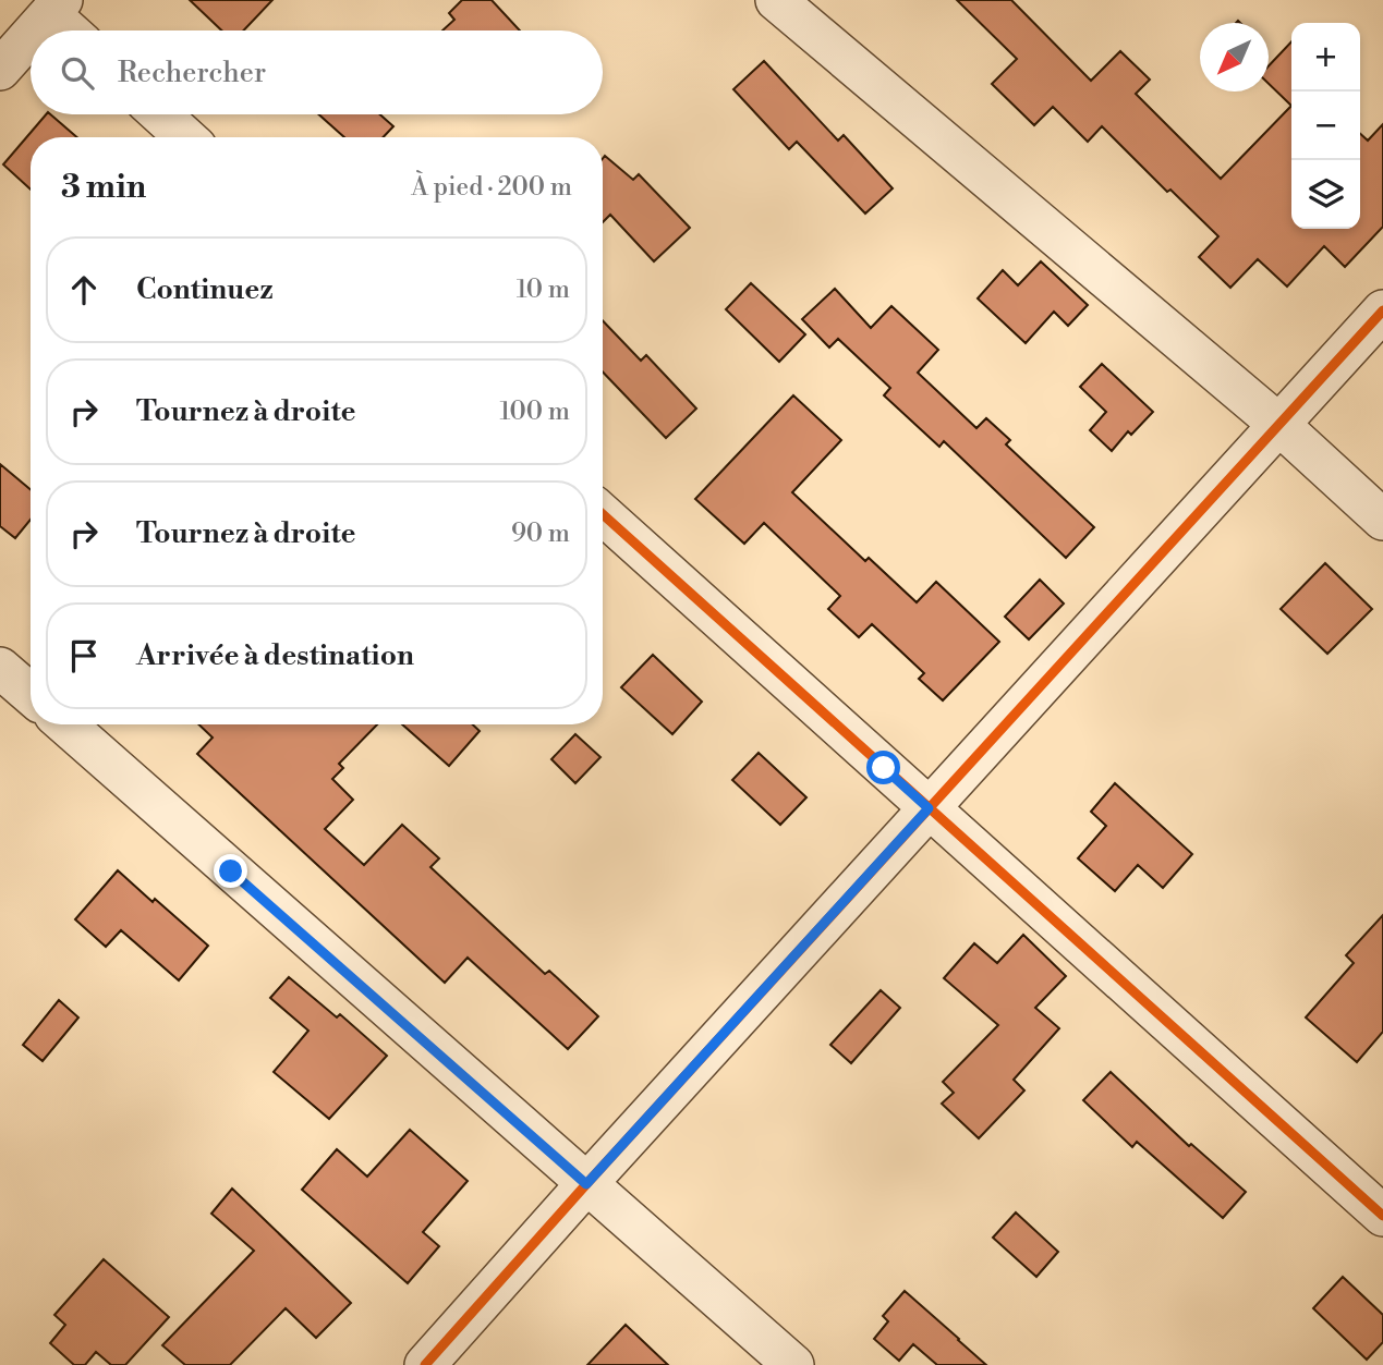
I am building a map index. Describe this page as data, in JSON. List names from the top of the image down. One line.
{"north":"bottom left","page":{"map_buttons":["+","−"],"search":"Rechercher","heading":["3 min","À pied · 200 m"],"list":[["Continuez","10 m"],["Tournez à droite","100 m"],["Tournez à droite","90 m"],"Arrivée à destination"]}}
